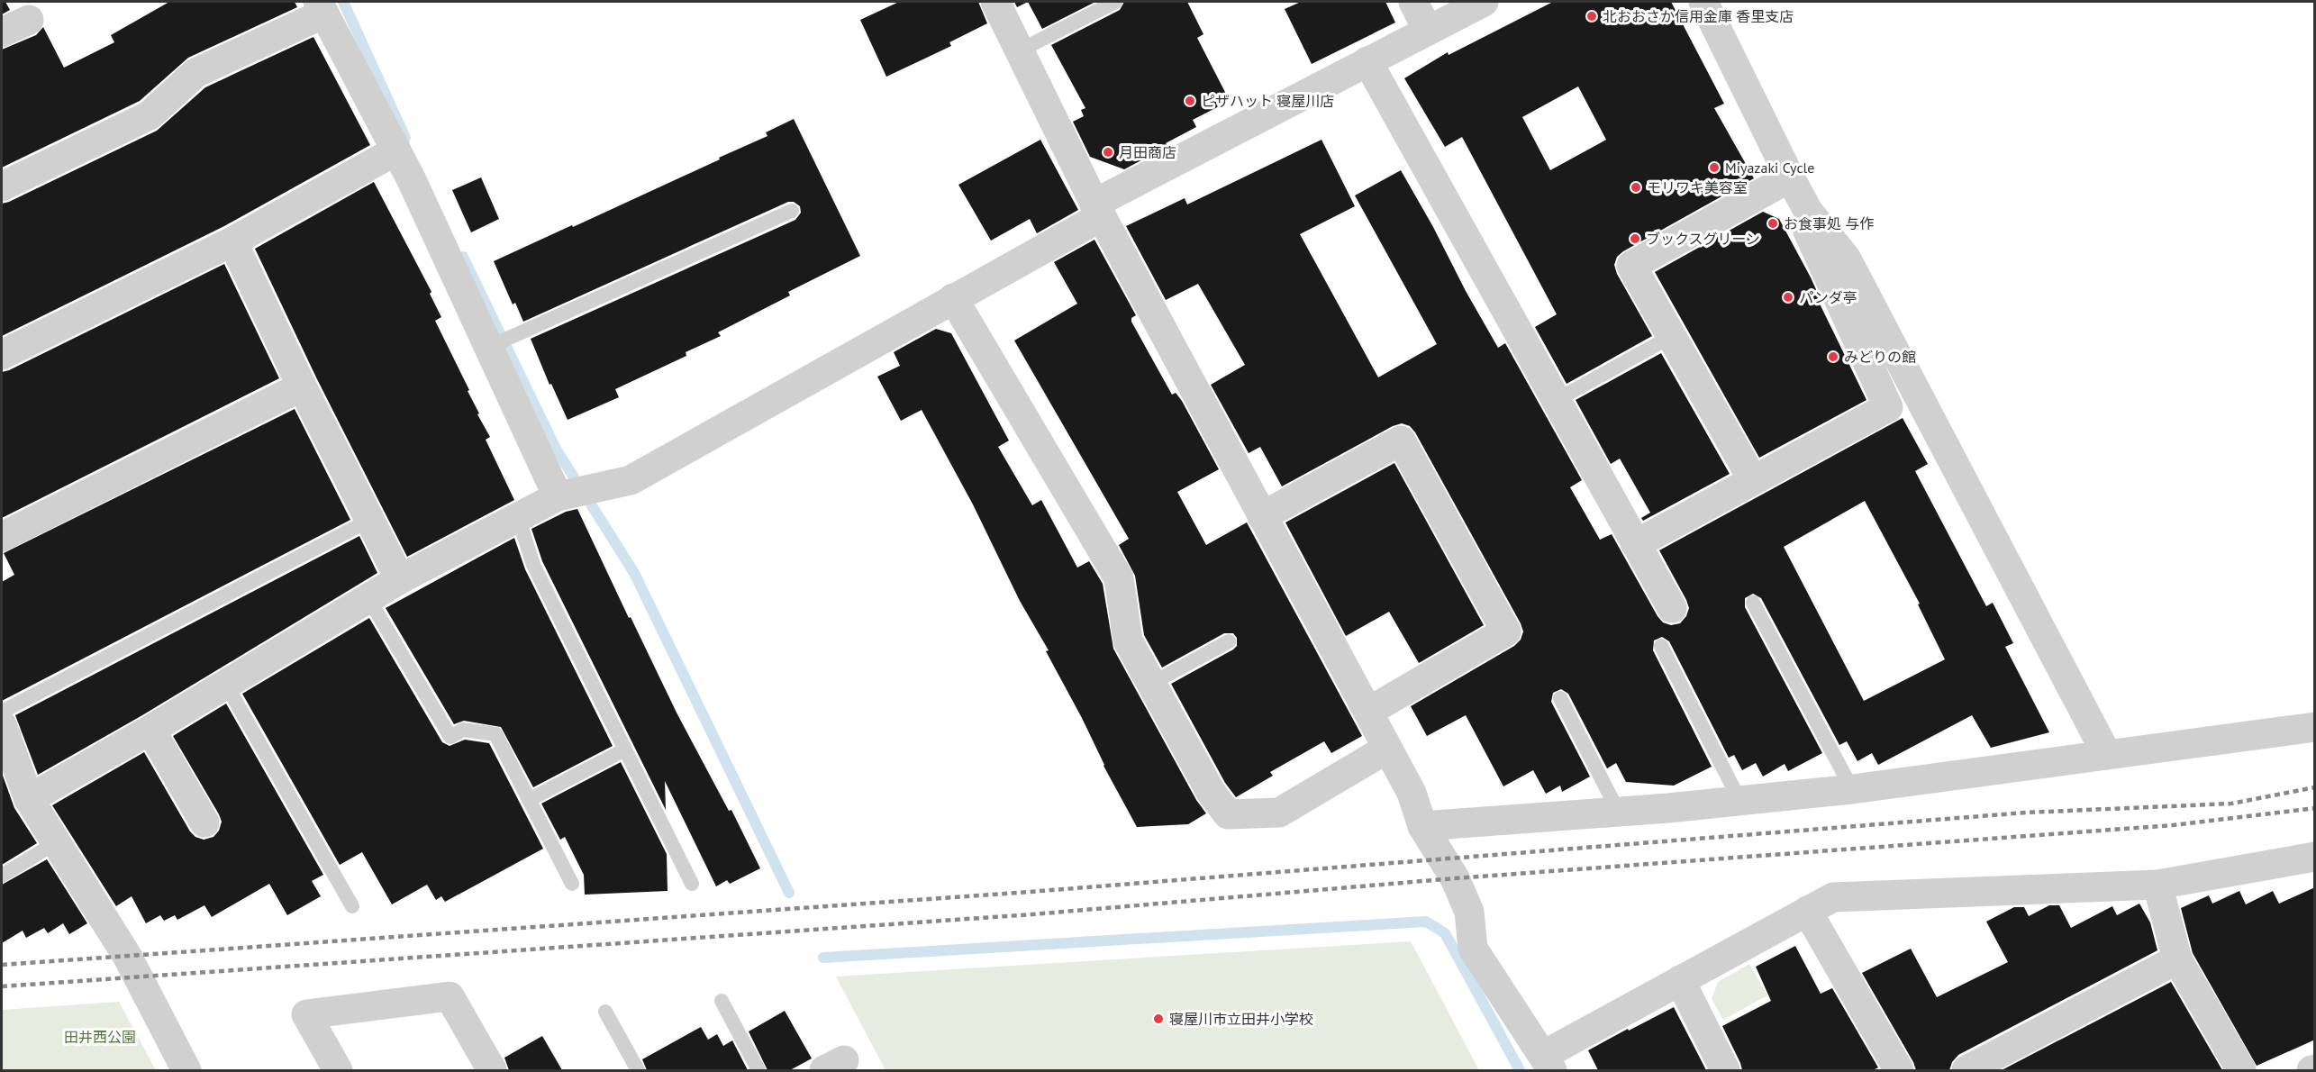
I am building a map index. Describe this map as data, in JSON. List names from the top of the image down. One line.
{"parks":["田井西公園"],"places":["北おおさか信用金庫 香里支店","ピザハット 寝屋川店","月田商店","Miyazaki Cycle","モリワキ美容室","お食事処 与作","ブックスグリーン","パンダ亭","みどりの館","寝屋川市立田井小学校"]}
